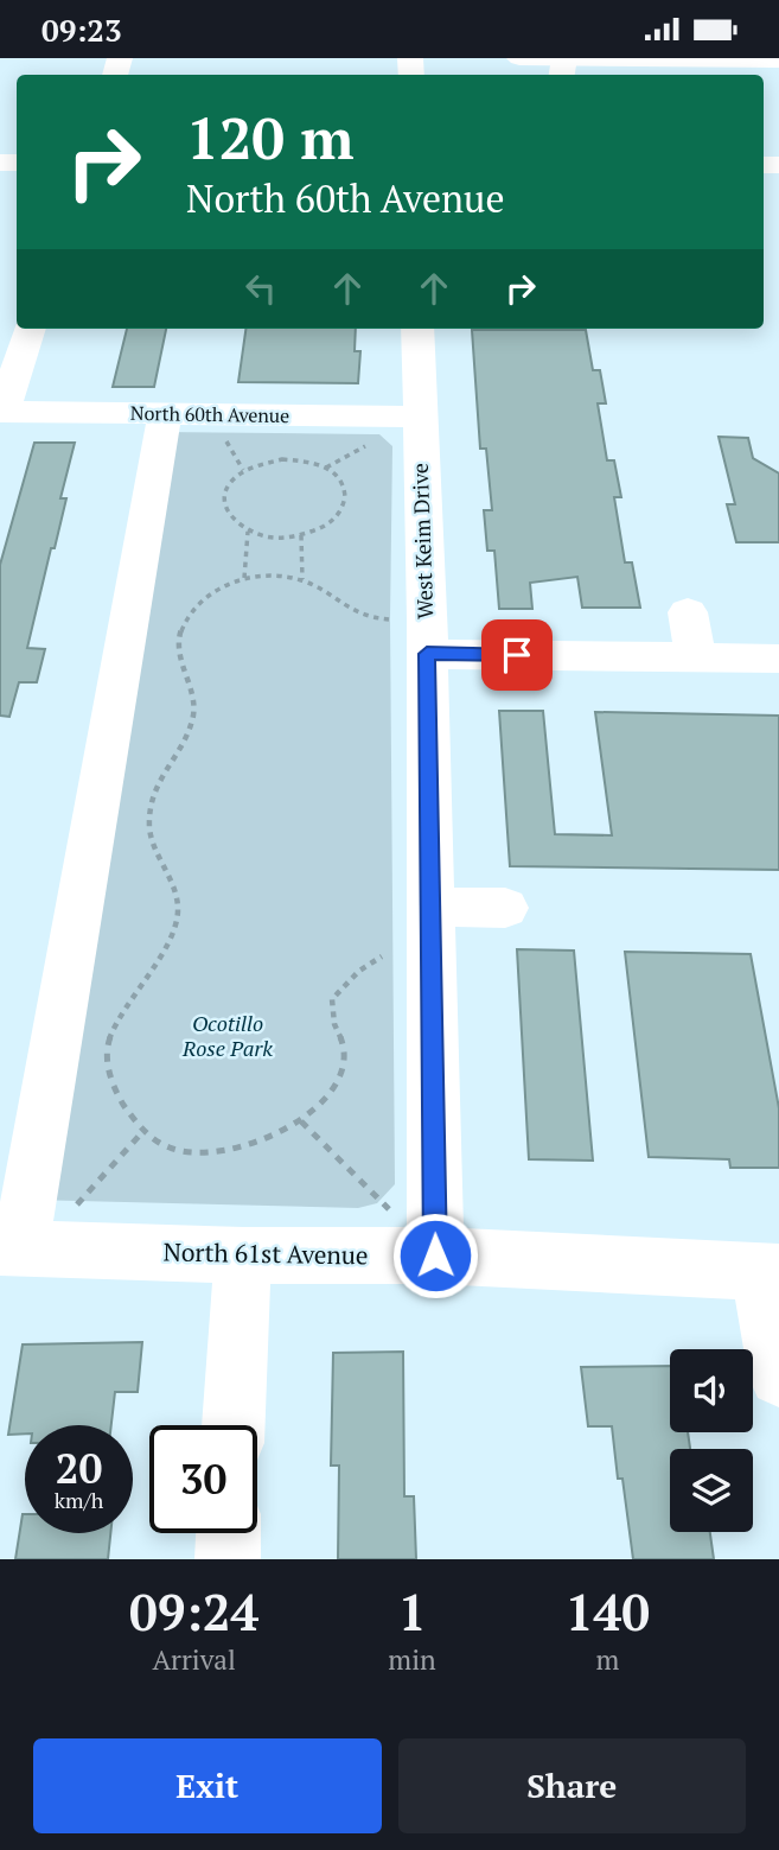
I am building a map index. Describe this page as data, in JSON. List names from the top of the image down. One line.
{"streets":{"street":["North 60th Avenue","West Keim Drive","North 61st Avenue"]},"crossings":[["North 60th Avenue","West Keim Drive"],["West Keim Drive","North 61st Avenue"]],"parks":["Ocotillo Rose Park"],"page":{"status":"09:23","turn":["120 m","North 60th Avenue"],"speed":"20 km/h","limit":"30","eta":["09:24","Arrival","1","min","140","m"],"buttons":["Exit","Share"]}}
